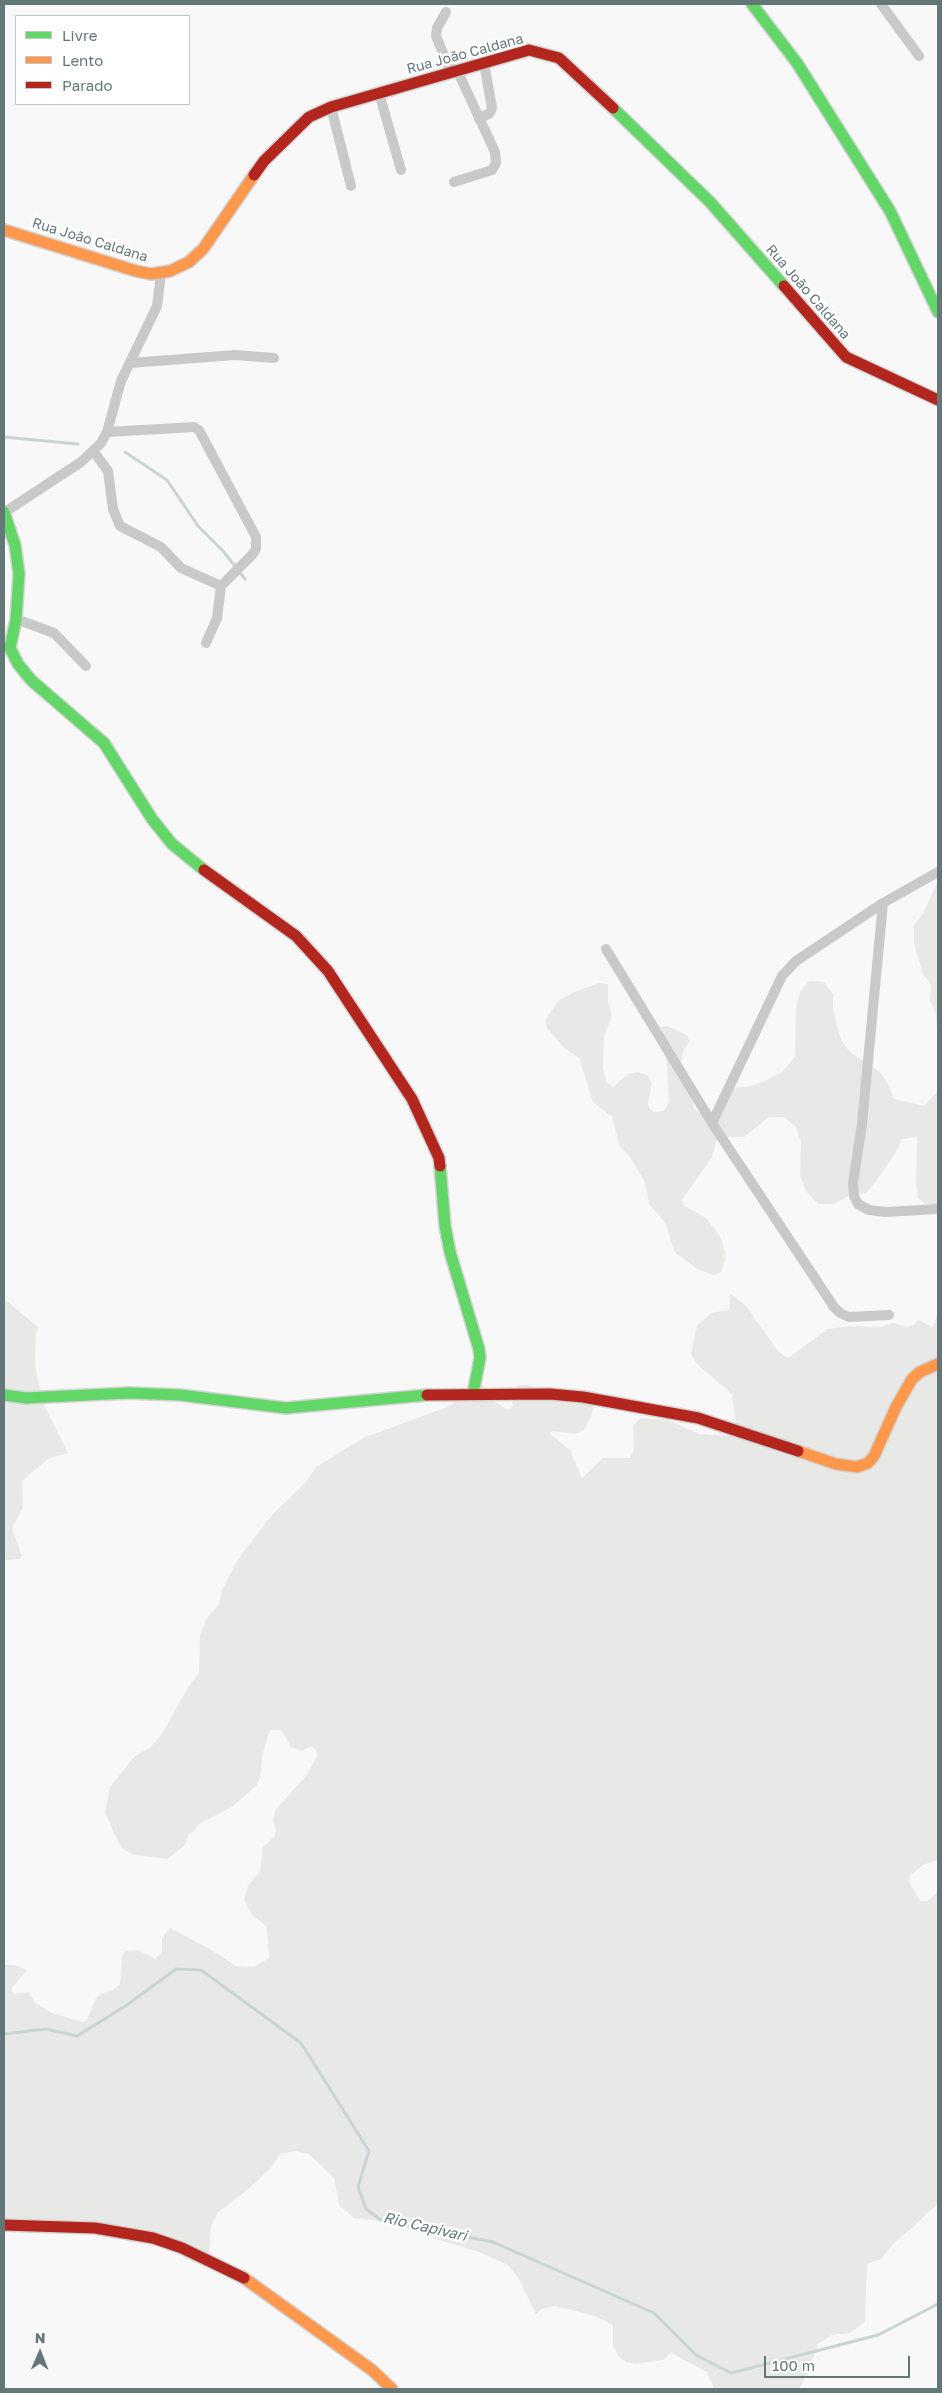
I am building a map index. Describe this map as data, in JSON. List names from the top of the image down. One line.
{"streets":{"street":["Rua João Caldana"]},"water":["Rio Capivari"],"legend":["Livre","Lento","Parado"],"scale_bar":"100 m","north":"top"}
